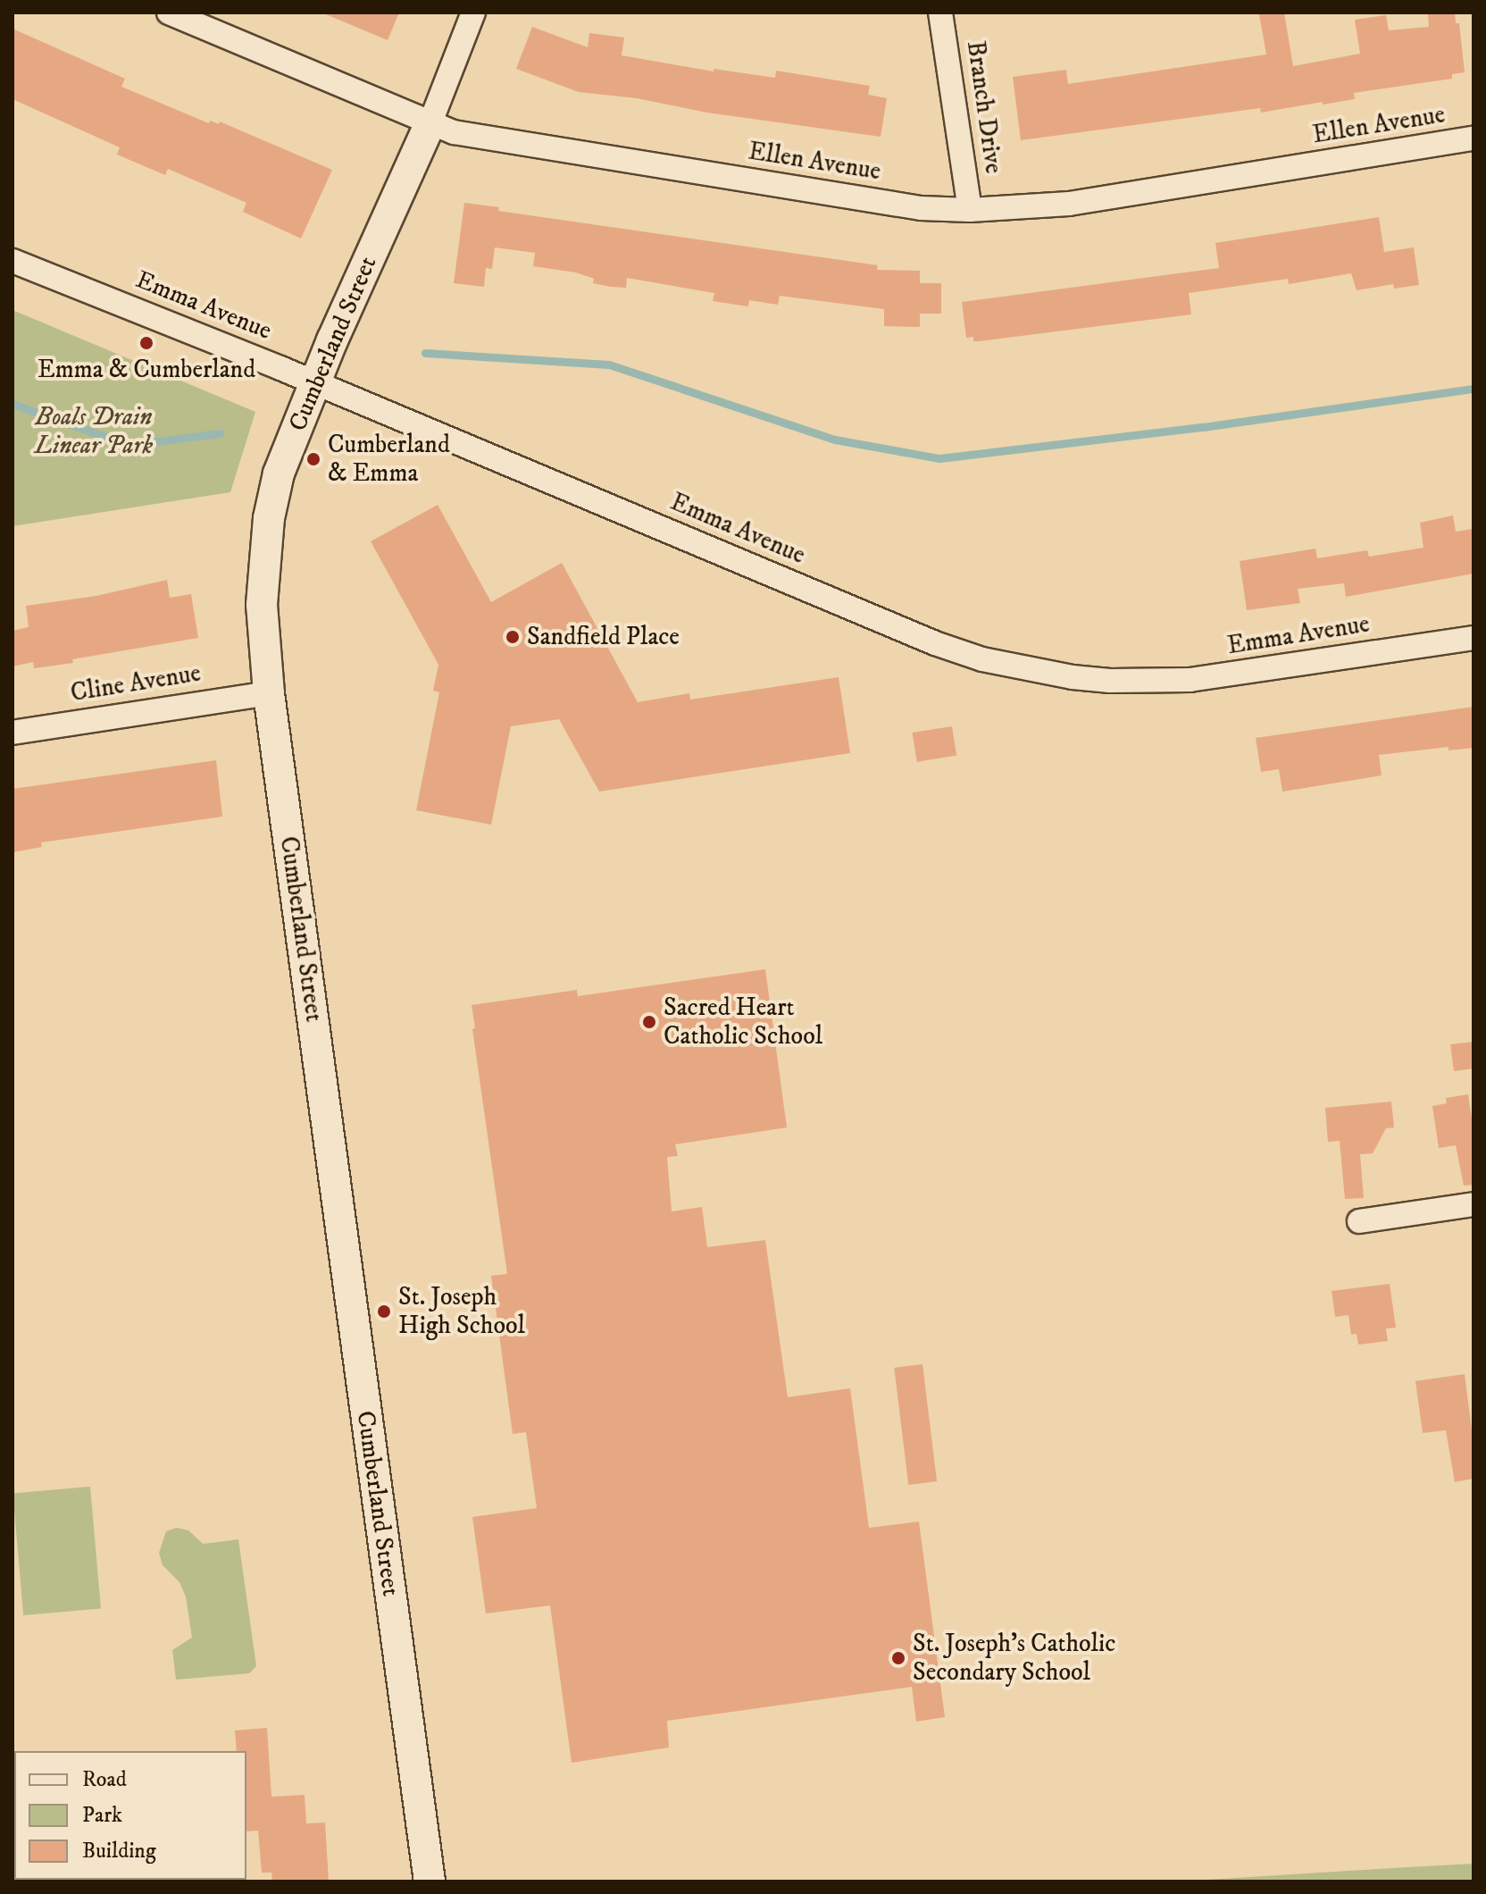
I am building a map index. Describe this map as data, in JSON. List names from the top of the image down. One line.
{"streets":{"street":["Branch Drive","Ellen Avenue","Emma Avenue","Cumberland Street","Cline Avenue"]},"crossings":[["Branch Drive","Ellen Avenue"],["Ellen Avenue","Cumberland Street"],["Emma Avenue","Cumberland Street"],["Cumberland Street","Cline Avenue"]],"parks":["Boals Drain Linear Park"],"places":["Emma & Cumberland","Cumberland & Emma","Sandfield Place","Sacred Heart Catholic School","St. Joseph High School","St. Joseph's Catholic Secondary School"],"legend":["Road","Park","Building"]}
